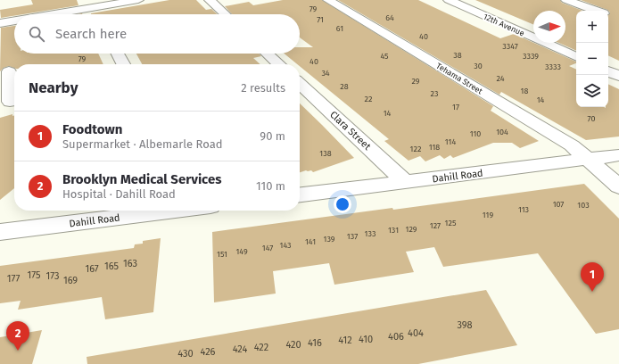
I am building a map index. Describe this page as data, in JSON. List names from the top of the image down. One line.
{"streets":{"street":["12th Avenue","Tehama Street","Clara Street","Dahill Road"]},"crossings":[["Tehama Street","Dahill Road"],["Clara Street","Dahill Road"]],"house_numbers":["79","64","71","61","40","3347","38","45","3339","79","40","30","3333","34","24","29","28","18","23","22","14","17","14","70","104","110","114","118","122","138","107","103","113","119","125","127","129","131","133","137","139","141","143","147","149","151","163","165","167","175","173","177","169","398","404","406","410","412","416","420","422","424","426","430"],"north":"right","page":{"map_buttons":["+","−"],"search":"Search here","heading":["Nearby","2 results"],"list":[{"mark":"1","name":"Foodtown","note":"Supermarket · Albemarle Road","value":"90 m"},{"mark":"2","name":"Brooklyn Medical Services","note":"Hospital · Dahill Road","value":"110 m"}],"pins":["1","2"]}}
